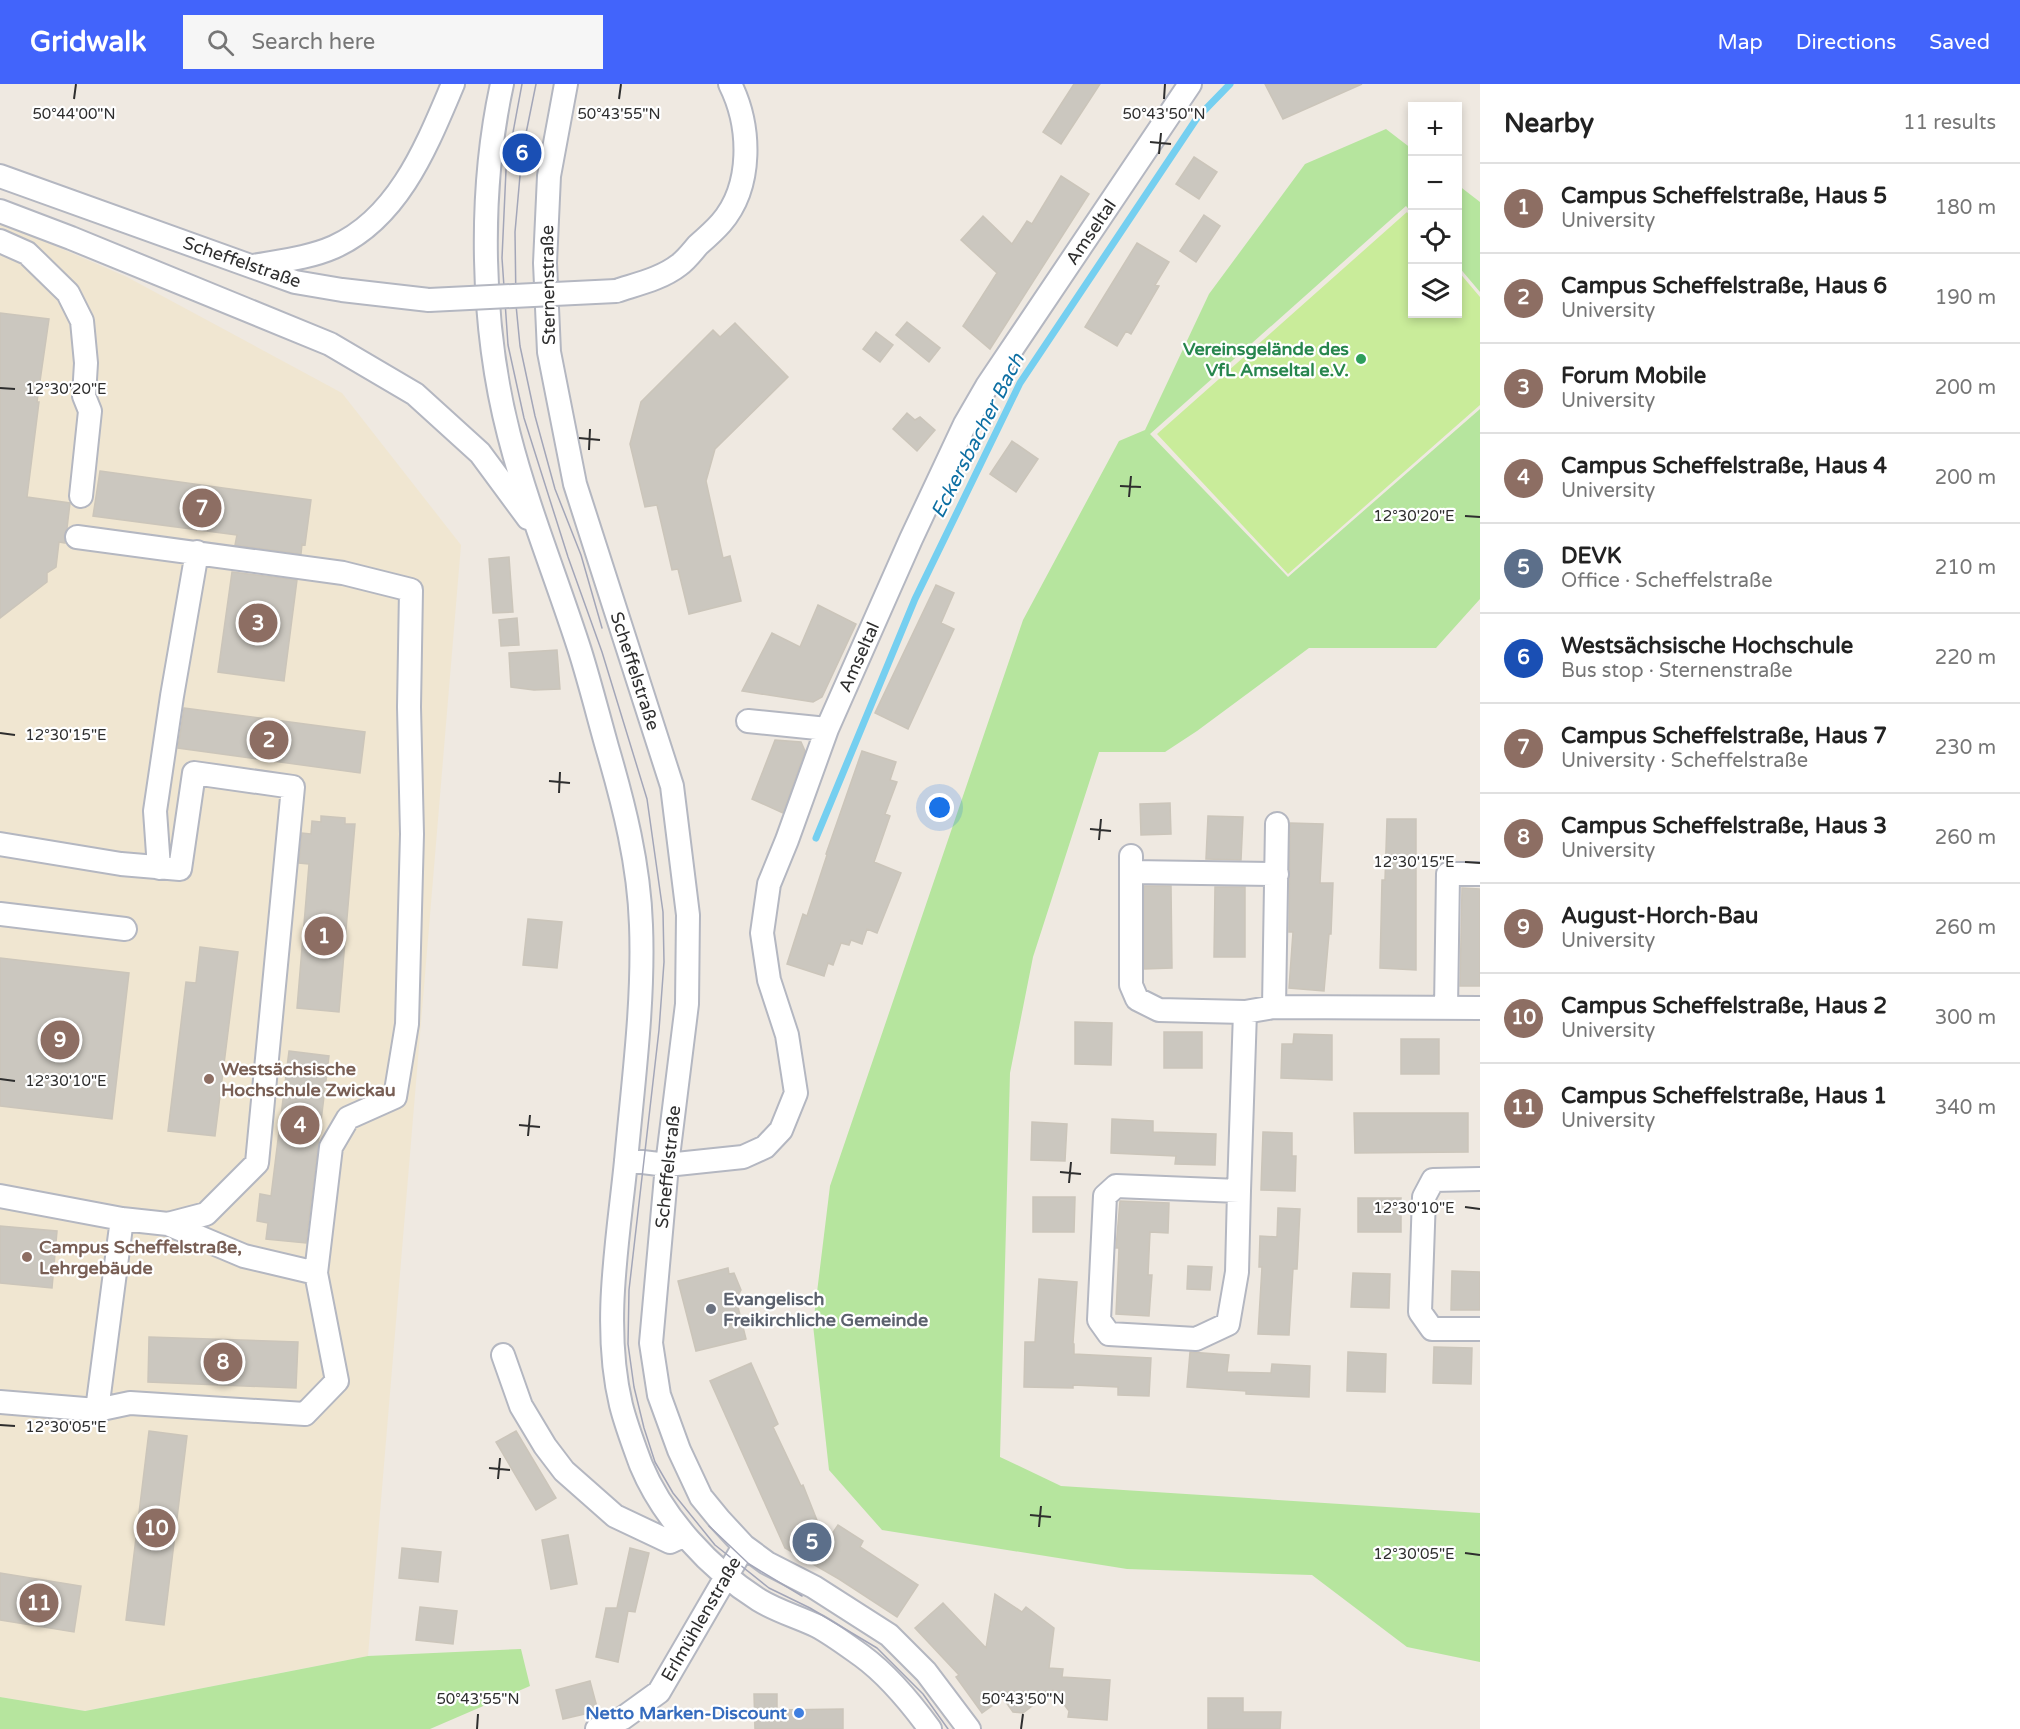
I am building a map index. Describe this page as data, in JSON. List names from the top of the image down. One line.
{"streets":{"street":["Amseltal","Scheffelstraße","Sternenstraße","Erlmühlenstraße"]},"crossings":[["Amseltal","Scheffelstraße"],["Scheffelstraße","Sternenstraße"],["Scheffelstraße","Erlmühlenstraße"]],"water":["Eckersbacher Bach"],"places":["Vereinsgelände des VfL Amseltal e.V.","Westsächsische Hochschule Zwickau","Campus Scheffelstraße, Lehrgebäude","Evangelisch Freikirchliche Gemeinde","Netto Marken-Discount"],"page":{"header":"Gridwalk","search":"Search here","nav":["Map","Directions","Saved"],"heading":["Nearby","11 results"],"map_buttons":["+","−"],"pins":["6","7","3","2","1","9","4","8","10","5","11"],"list":[{"mark":"1","name":"Campus Scheffelstraße, Haus 5","note":"University","value":"180 m"},{"mark":"2","name":"Campus Scheffelstraße, Haus 6","note":"University","value":"190 m"},{"mark":"3","name":"Forum Mobile","note":"University","value":"200 m"},{"mark":"4","name":"Campus Scheffelstraße, Haus 4","note":"University","value":"200 m"},{"mark":"5","name":"DEVK","note":"Office · Scheffelstraße","value":"210 m"},{"mark":"6","name":"Westsächsische Hochschule","note":"Bus stop · Sternenstraße","value":"220 m"},{"mark":"7","name":"Campus Scheffelstraße, Haus 7","note":"University · Scheffelstraße","value":"230 m"},{"mark":"8","name":"Campus Scheffelstraße, Haus 3","note":"University","value":"260 m"},{"mark":"9","name":"August-Horch-Bau","note":"University","value":"260 m"},{"mark":"10","name":"Campus Scheffelstraße, Haus 2","note":"University","value":"300 m"},{"mark":"11","name":"Campus Scheffelstraße, Haus 1","note":"University","value":"340 m"}]},"coordinates":["50°44'00\"N","50°43'55\"N","50°43'50\"N","12°30'20\"E","12°30'15\"E","12°30'10\"E","12°30'05\"E"]}
